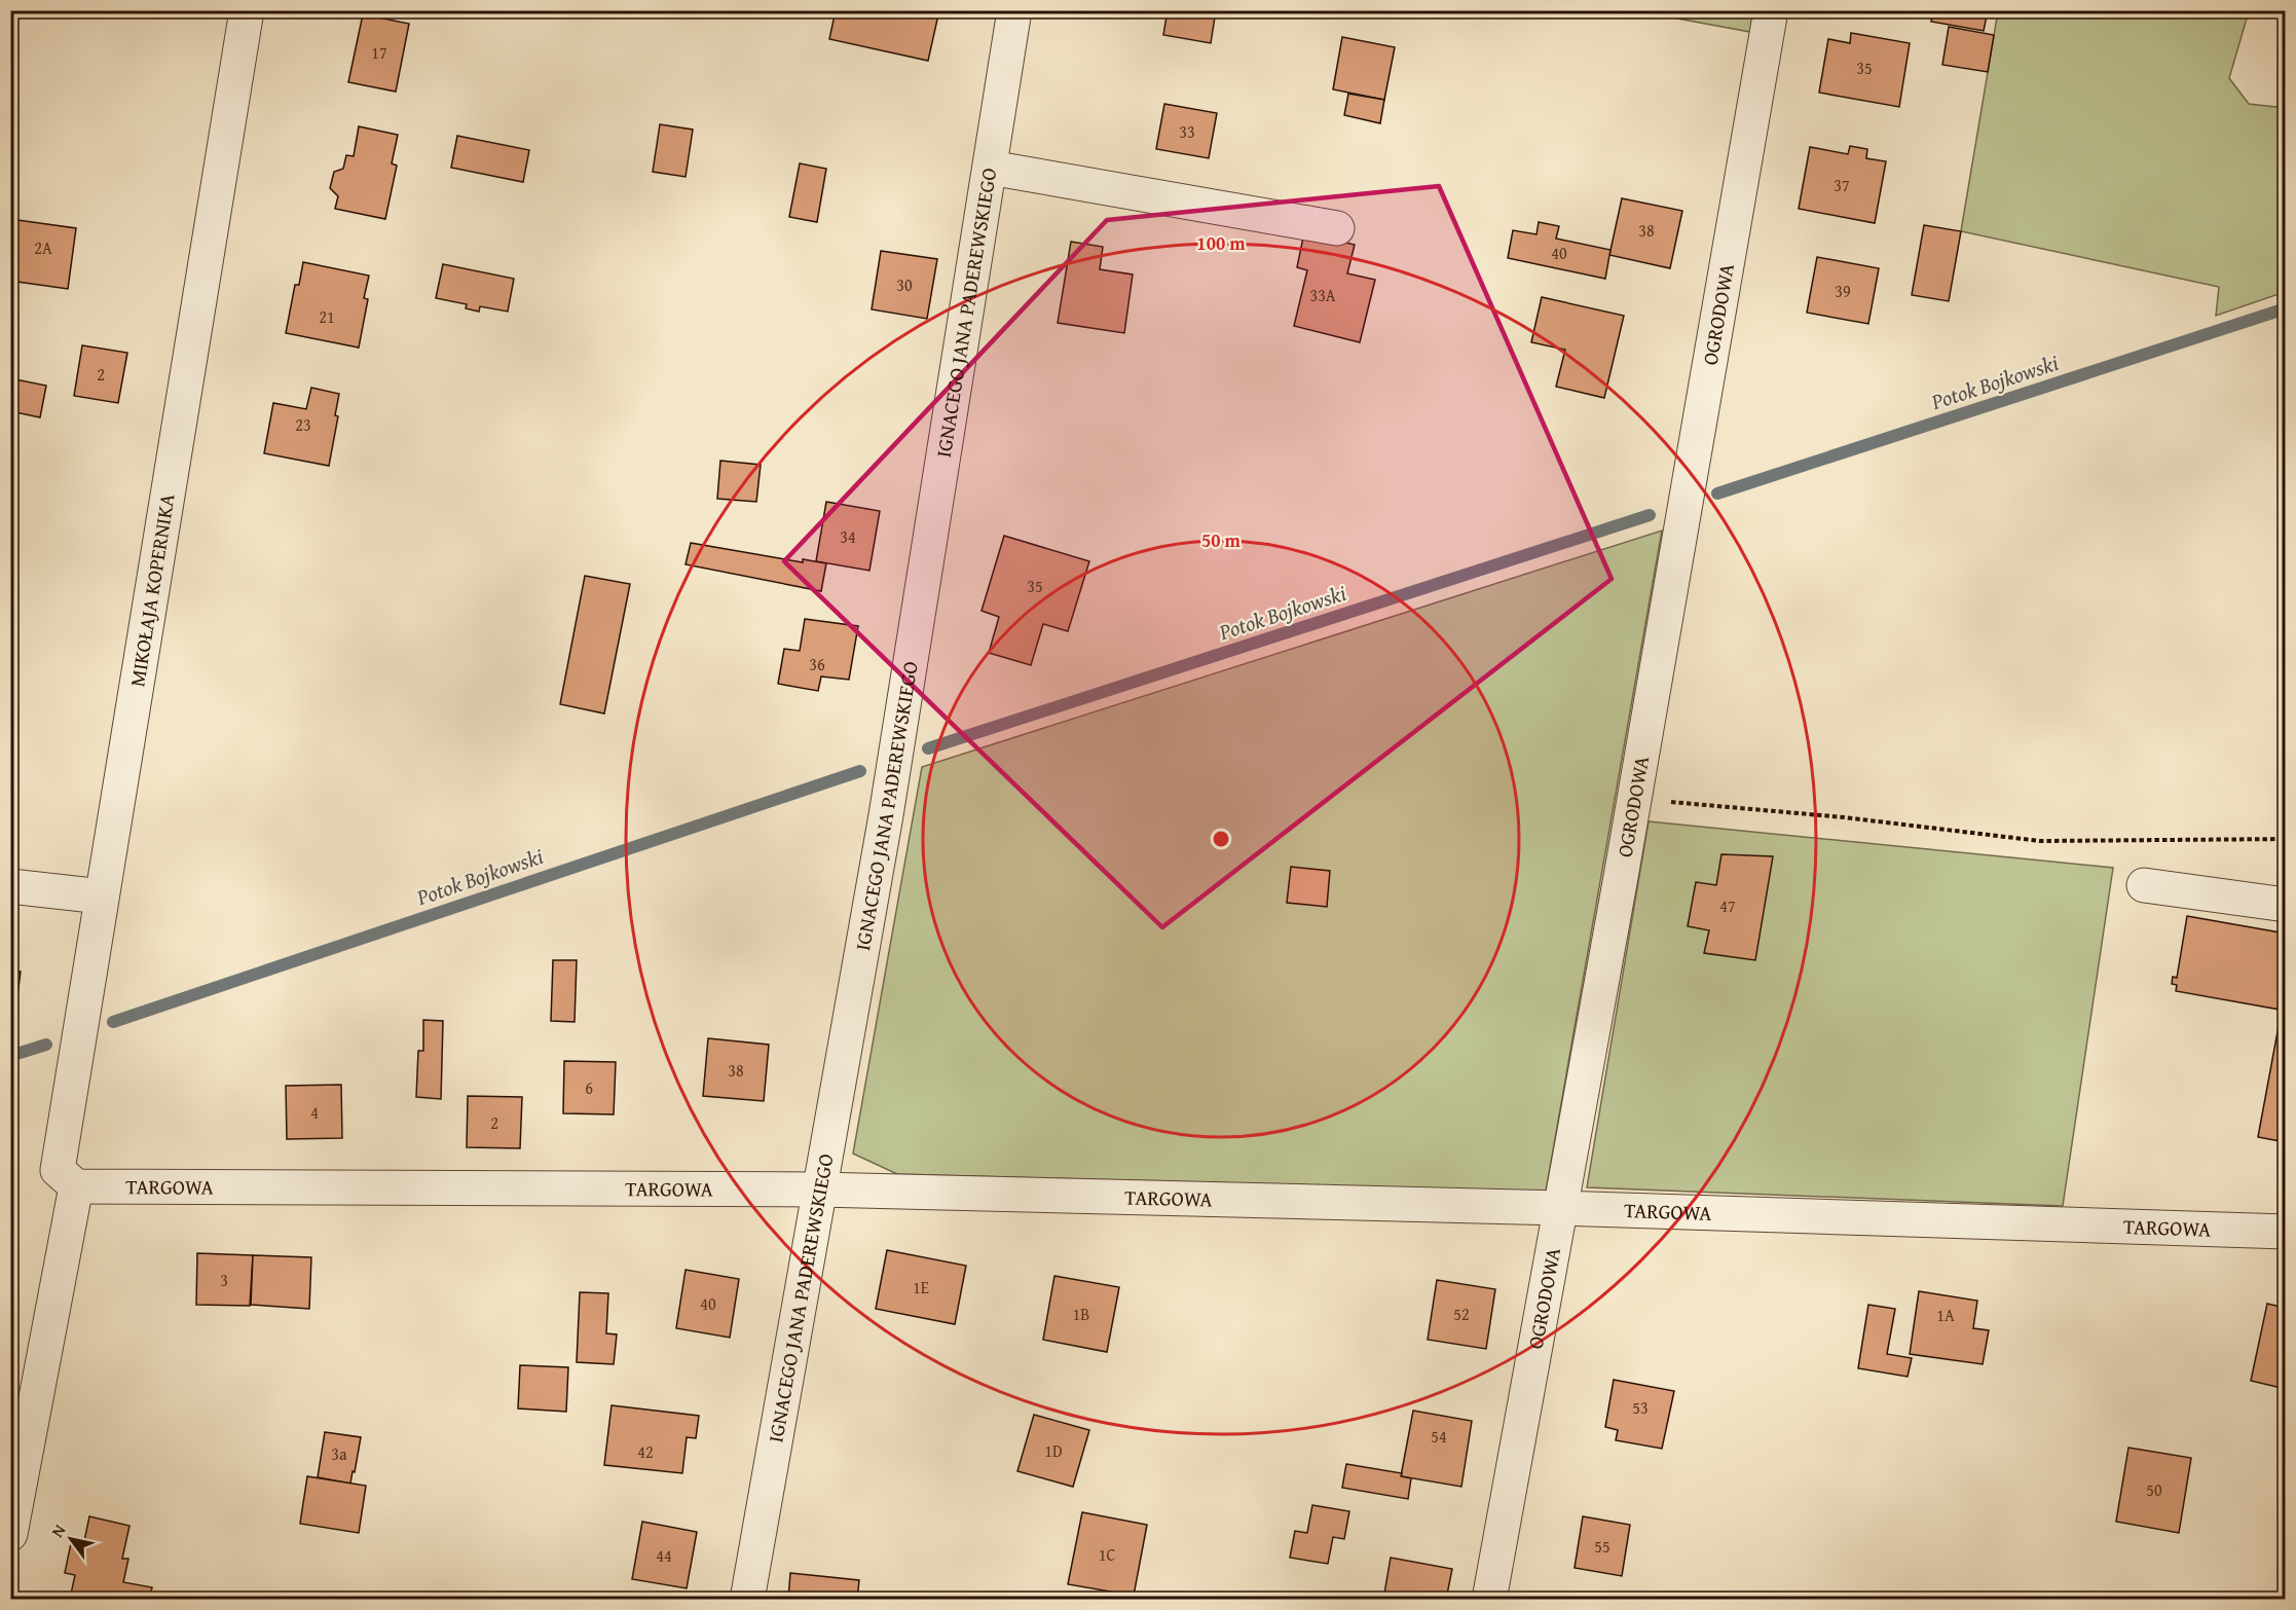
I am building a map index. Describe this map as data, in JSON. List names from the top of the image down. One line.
{"streets":{"street":["IGNACEGO JANA PADEREWSKIEGO","OGRODOWA","MIKOŁAJA KOPERNIKA","TARGOWA"]},"crossings":[["IGNACEGO JANA PADEREWSKIEGO","TARGOWA"],["OGRODOWA","TARGOWA"],["MIKOŁAJA KOPERNIKA","TARGOWA"]],"water":["Potok Bojkowski"],"house_numbers":["17","35","33","37","38","2A","40","30","39","33A","21","2","23","34","35","36","47","38","6","4","2","3","1E","40","1B","52","1A","53","54","1D","42","3a","50","55","1C","44"],"north":"top left","rings":["100 m","50 m"]}
